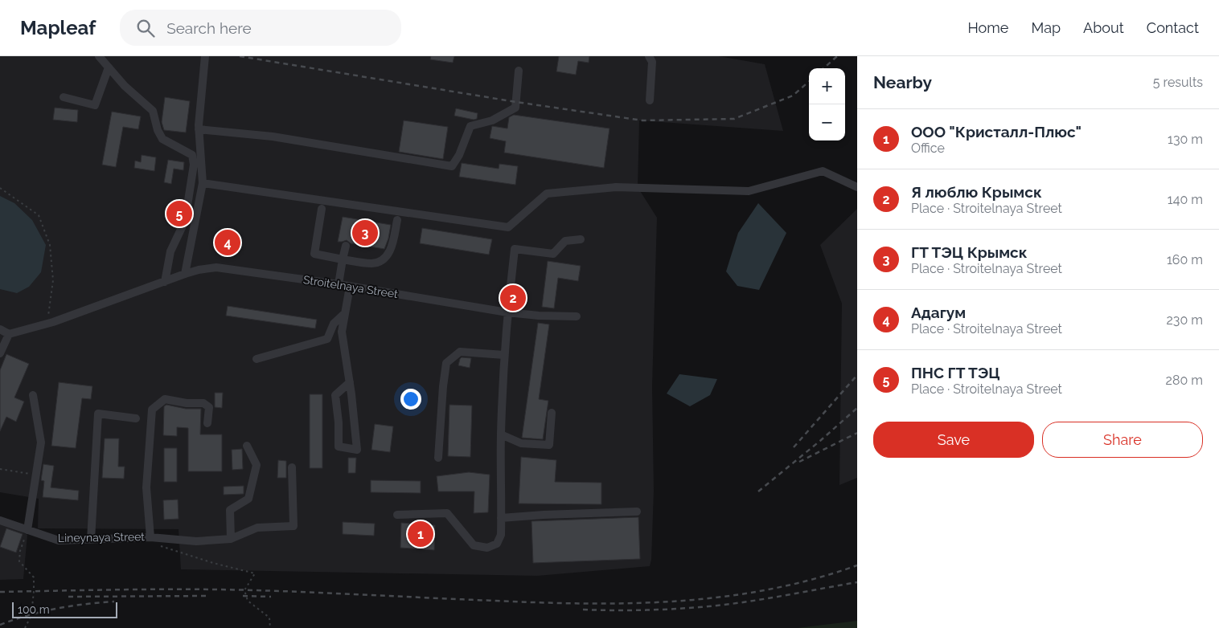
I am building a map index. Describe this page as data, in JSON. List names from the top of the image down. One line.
{"streets":{"street":["Stroitelnaya Street","Lineynaya Street"]},"scale_bar":"100 m","page":{"header":"Mapleaf","search":"Search here","nav":["Home","Map","About","Contact"],"heading":["Nearby","5 results"],"map_buttons":["+","−"],"list":[{"mark":"1","name":"ООО \"Кристалл-Плюс\"","note":"Office","value":"130 m"},{"mark":"2","name":"Я люблю Крымск","note":"Place · Stroitelnaya Street","value":"140 m"},{"mark":"3","name":"ГТ ТЭЦ Крымск","note":"Place · Stroitelnaya Street","value":"160 m"},{"mark":"4","name":"Адагум","note":"Place · Stroitelnaya Street","value":"230 m"},{"mark":"5","name":"ПНС ГТ ТЭЦ","note":"Place · Stroitelnaya Street","value":"280 m"}],"pins":["5","3","4","2","1"],"buttons":["Save","Share"],"scale":"100 m"}}
